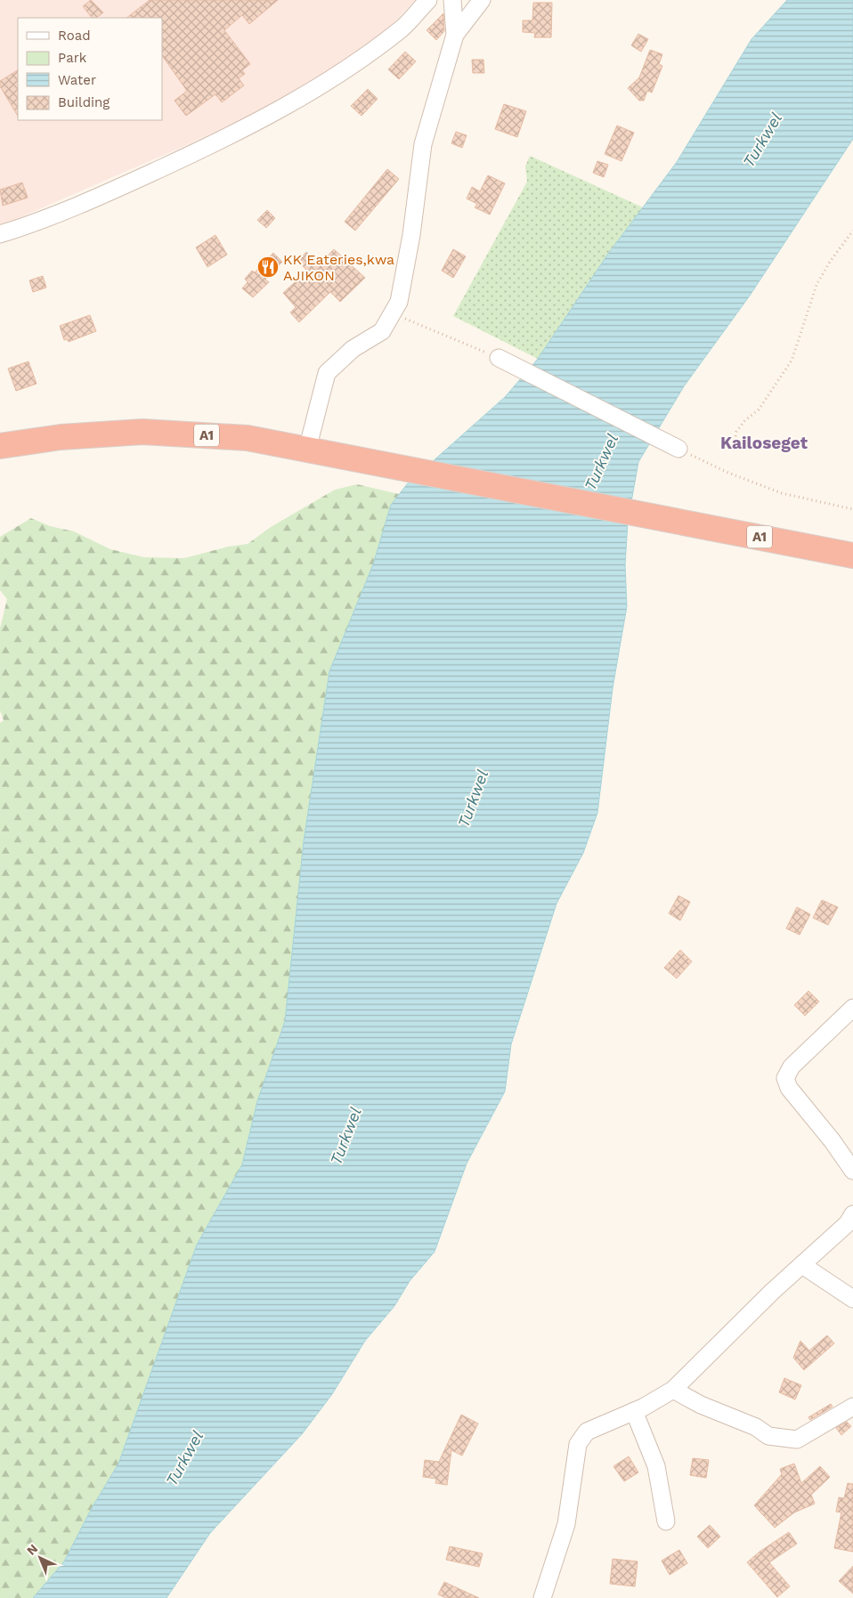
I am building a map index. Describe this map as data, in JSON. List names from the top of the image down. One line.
{"streets":{"highway":["A1"]},"districts":["Kailoseget"],"water":["Turkwel"],"places":{"restaurant":["KK Eateries,kwa AJIKON"]},"legend":["Road","Park","Water","Building"],"north":"top left"}
